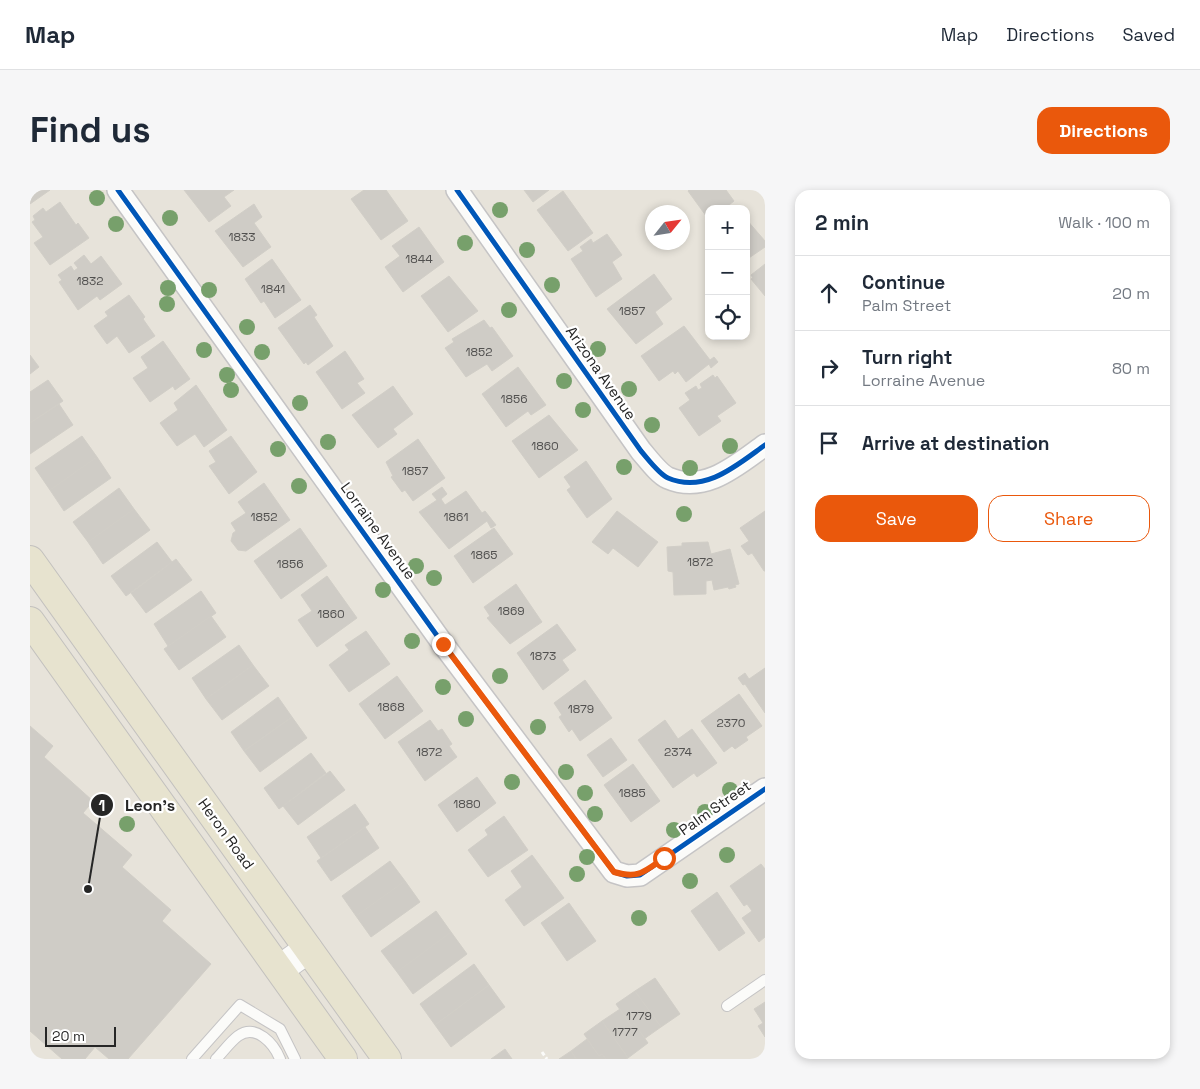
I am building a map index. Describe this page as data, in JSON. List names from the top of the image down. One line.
{"streets":{"main road":["Heron Road"],"street":["Arizona Avenue","Lorraine Avenue","Palm Street"]},"crossings":[["Lorraine Avenue","Palm Street"]],"places":["Leon's"],"house_numbers":["1833","1844","1832","1841","1857","1852","1856","1860","1857","1852","1861","1865","1872","1856","1869","1860","1873","1868","1879","2370","1872","2374","1885","1880","1779","1777"],"scale_bar":"20 m","north":"top right","page":{"header":"Map","nav":["Map","Directions","Saved"],"buttons":["Directions",["Save","Share"]],"title":"Find us","heading":["2 min","Walk · 100 m"],"map_buttons":["+","−"],"list":[["Continue","Palm Street","20 m"],["Turn right","Lorraine Avenue","80 m"],"Arrive at destination"],"scale":"20 m"}}
